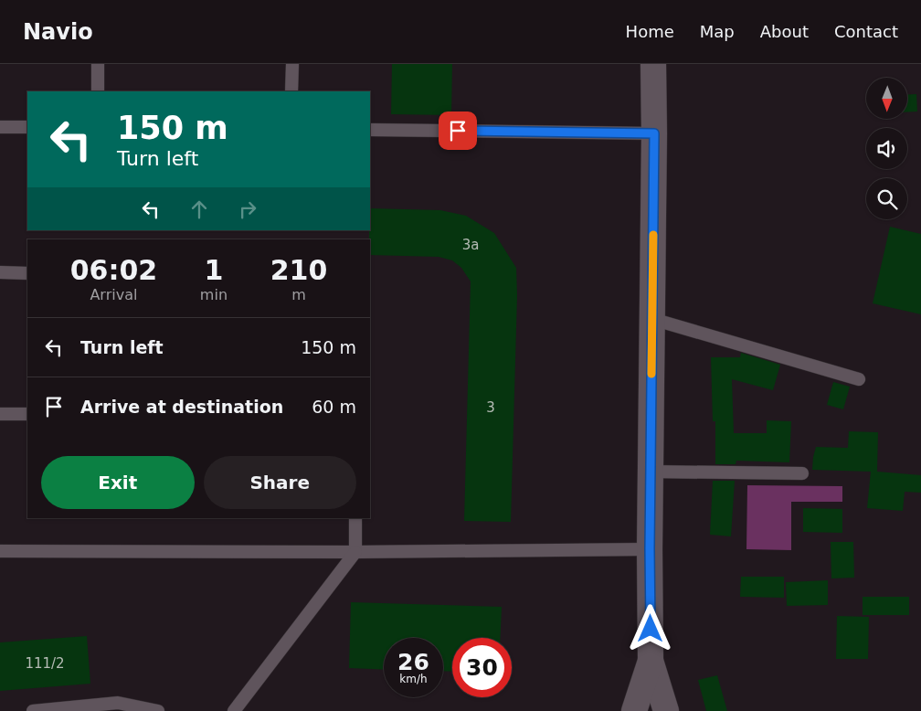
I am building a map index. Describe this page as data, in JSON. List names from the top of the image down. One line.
{"house_numbers":["3а","3","111/2"],"north":"bottom","page":{"header":"Navio","nav":["Home","Map","About","Contact"],"turn":["150 m","Turn left"],"eta":["06:02","Arrival","1","min","210","m"],"list":[{"name":"Turn left","value":"150 m"},{"name":"Arrive at destination","value":"60 m"}],"buttons":["Exit","Share"],"speed":"26 km/h","limit":"30"}}
